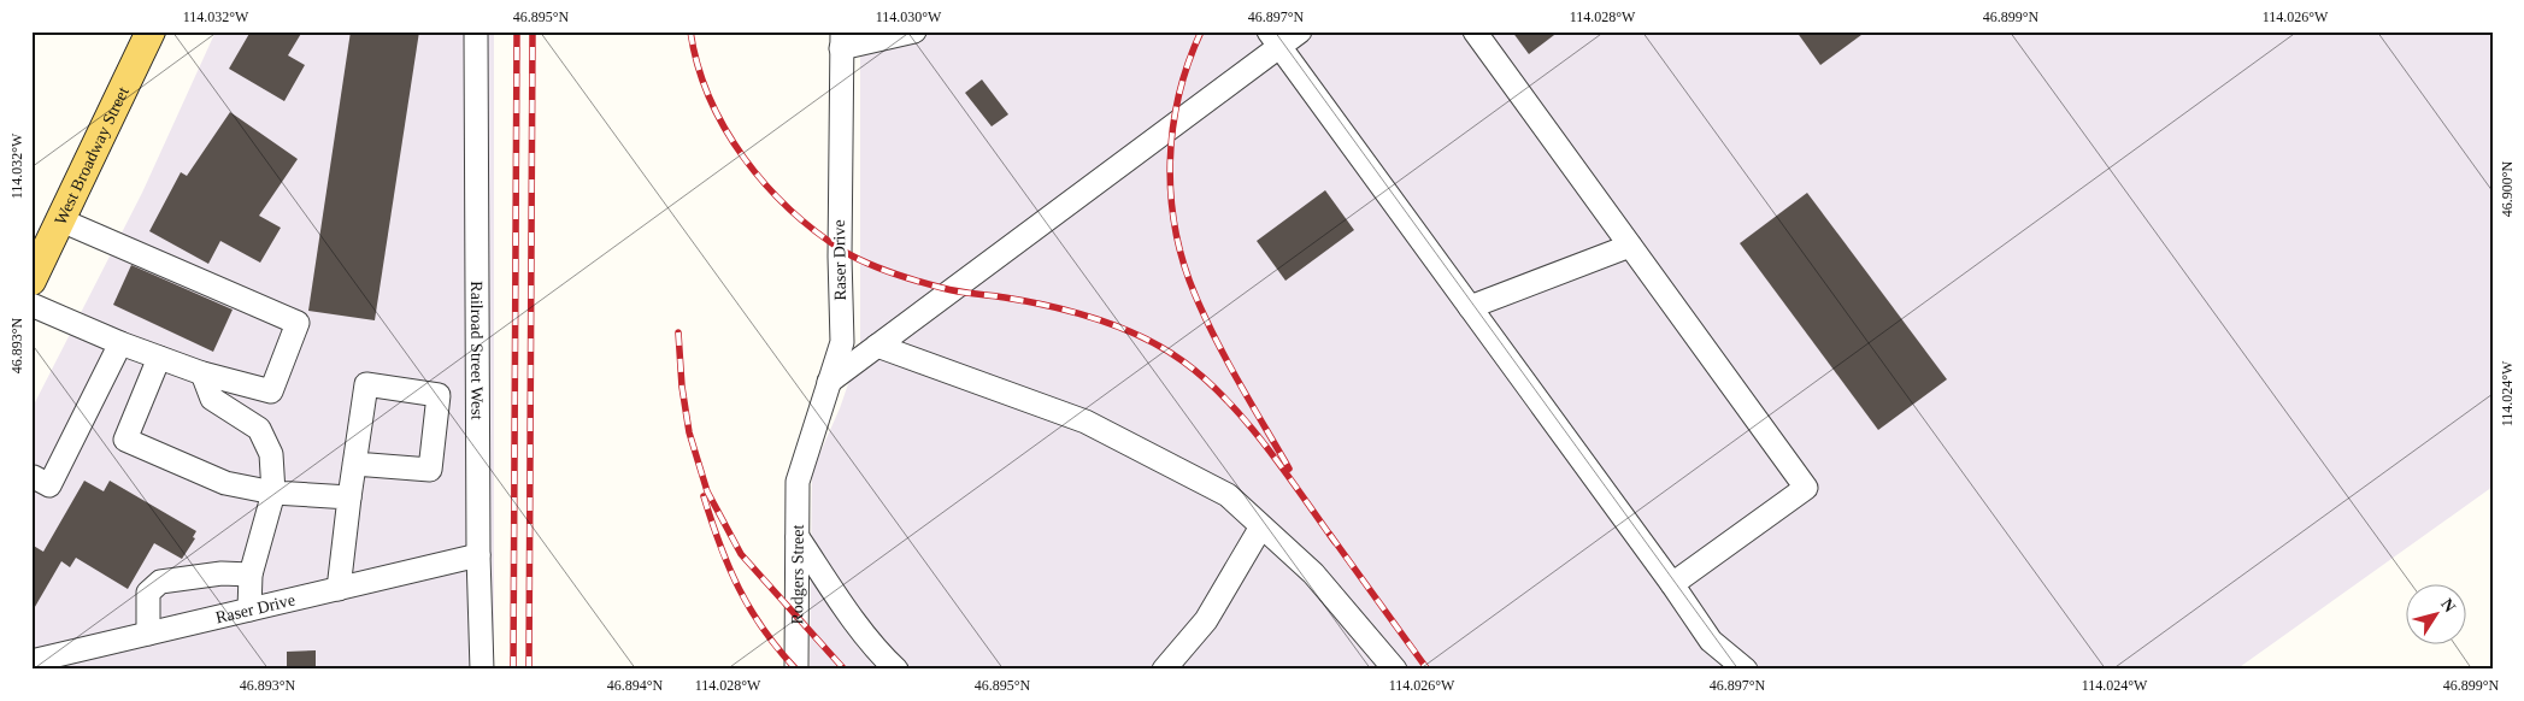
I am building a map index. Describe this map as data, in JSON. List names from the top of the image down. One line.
{"streets":{"main road":["West Broadway Street"],"street":["Raser Drive","Railroad Street West","Rodgers Street"]},"crossings":[["Raser Drive","Railroad Street West"],["Raser Drive","Rodgers Street"]],"north":"top right","coordinates":["114.032°W","46.895°N","114.030°W","46.897°N","114.028°W","46.899°N","114.026°W","46.900°N","46.893°N","114.024°W","46.894°N"]}
